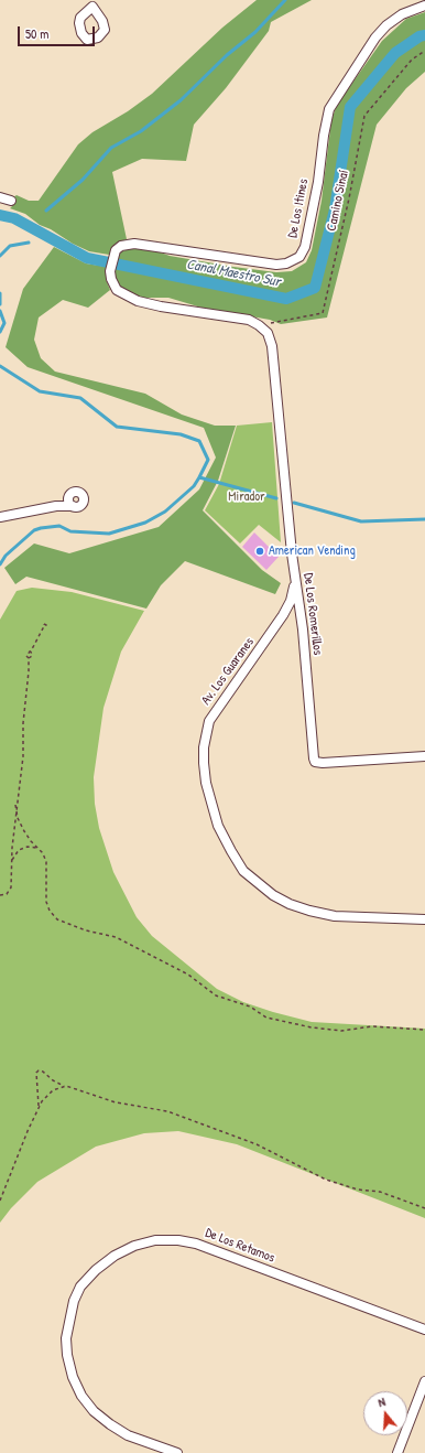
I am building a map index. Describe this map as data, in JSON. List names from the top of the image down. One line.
{"streets":{"street":["De Los Itines","De Los Romerillos","Av. Los Guaranes","De Los Retamos"],"path":["Camino Sinaí"]},"crossings":[["Camino Sinaí","De Los Itines"],["De Los Itines","De Los Romerillos"],["De Los Romerillos","Av. Los Guaranes"]],"water":["Canal Maestro Sur"],"parks":["Mirador"],"places":["American Vending"],"scale_bar":"50 m","north":"top"}
